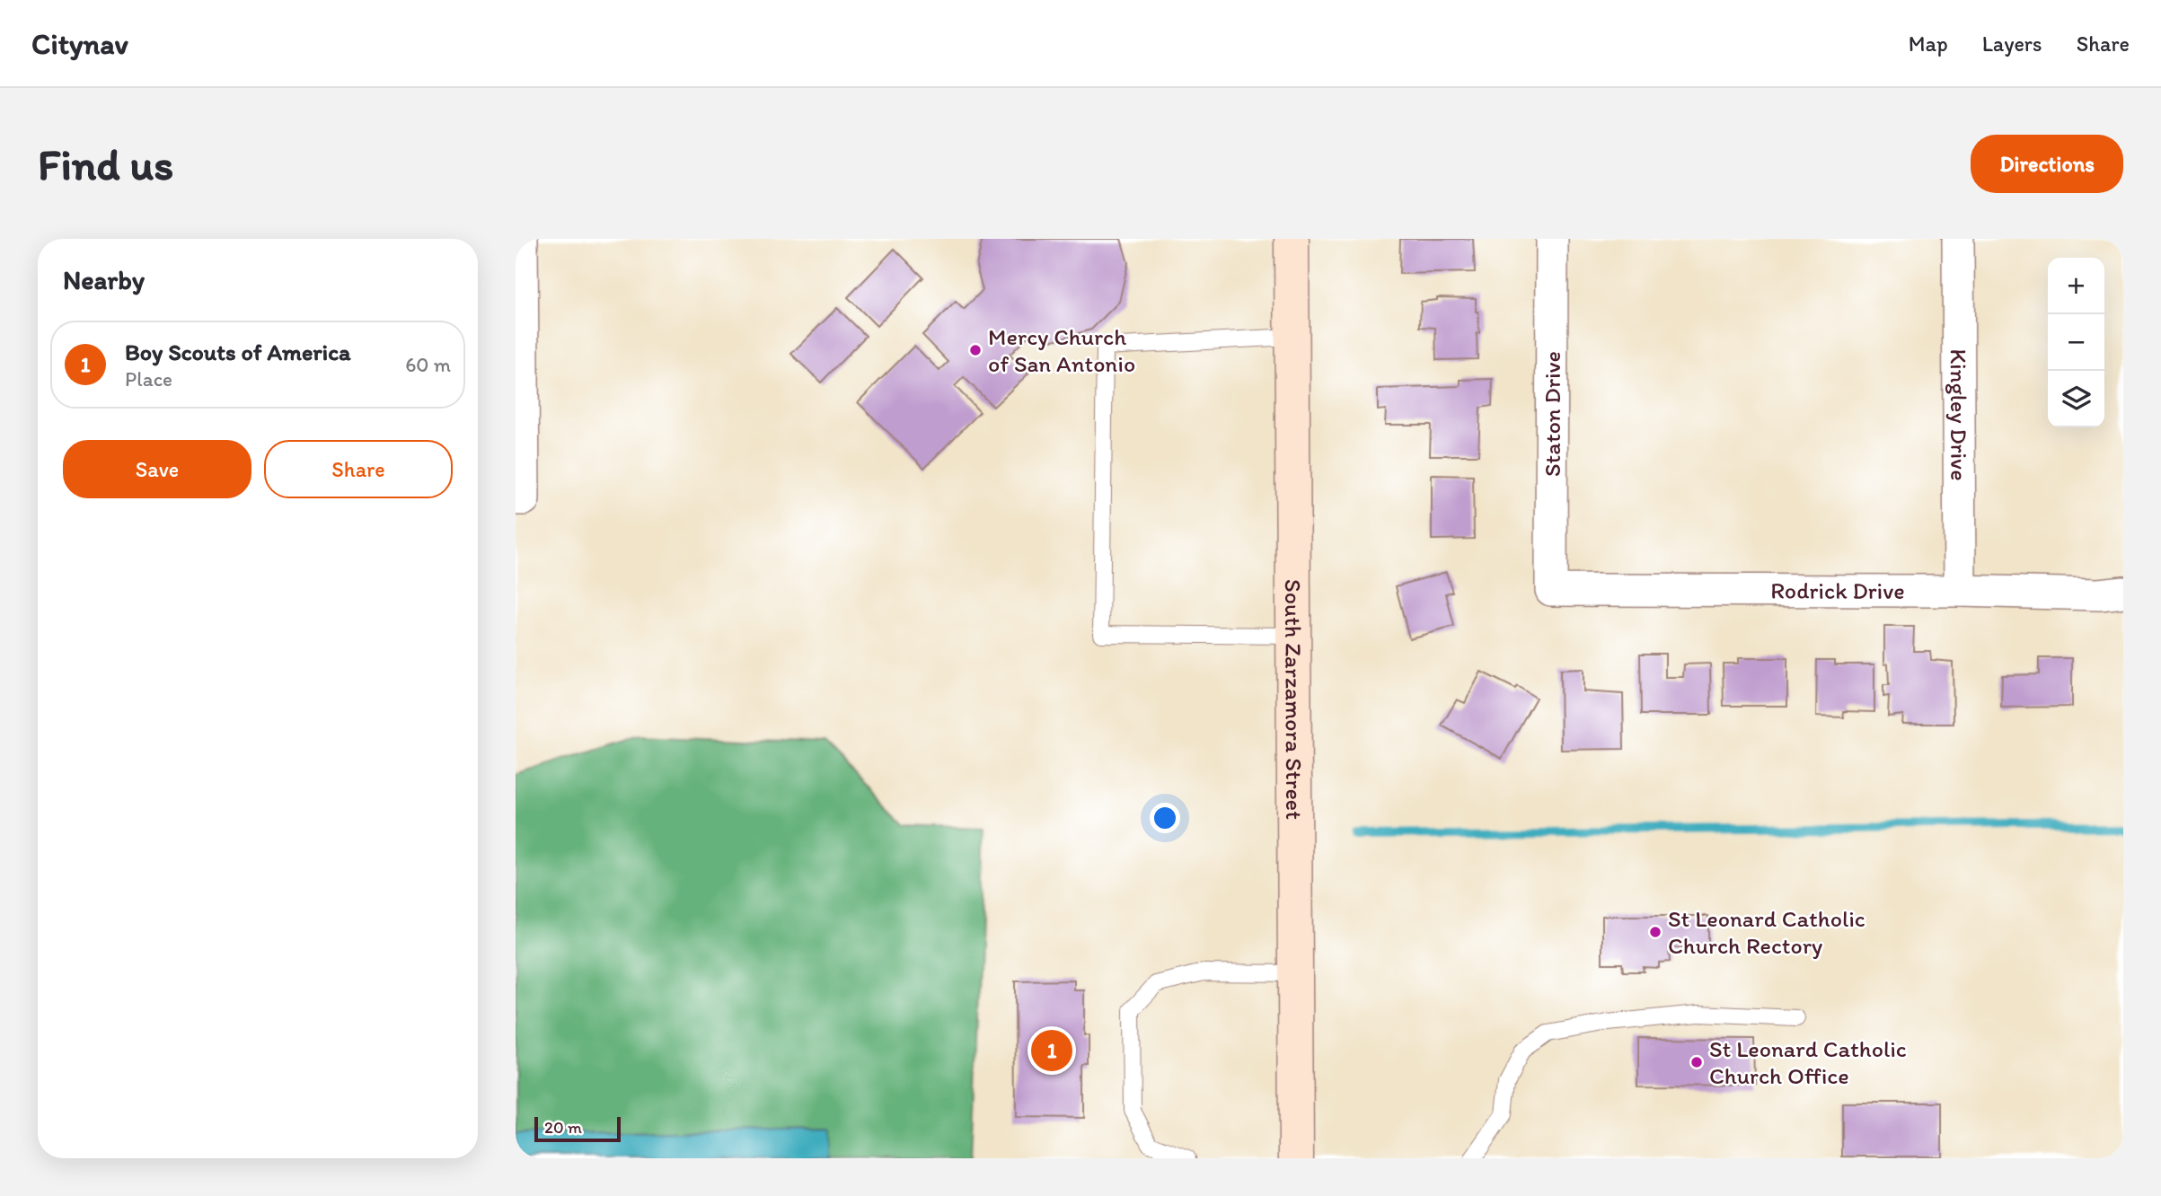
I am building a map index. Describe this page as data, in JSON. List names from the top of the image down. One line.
{"streets":{"main road":["South Zarzamora Street"],"street":["Staton Drive","Kingley Drive","Rodrick Drive"]},"crossings":[["Staton Drive","Rodrick Drive"],["Kingley Drive","Rodrick Drive"]],"places":["Mercy Church of San Antonio","St Leonard Catholic Church Rectory","St Leonard Catholic Church Office"],"scale_bar":"20 m","page":{"header":"Citynav","nav":["Map","Layers","Share"],"buttons":["Directions",["Save","Share"]],"title":"Find us","heading":"Nearby","map_buttons":["+","−"],"list":[{"mark":"1","name":"Boy Scouts of America","note":"Place","value":"60 m"}],"pins":"1","scale":"20 m"}}
